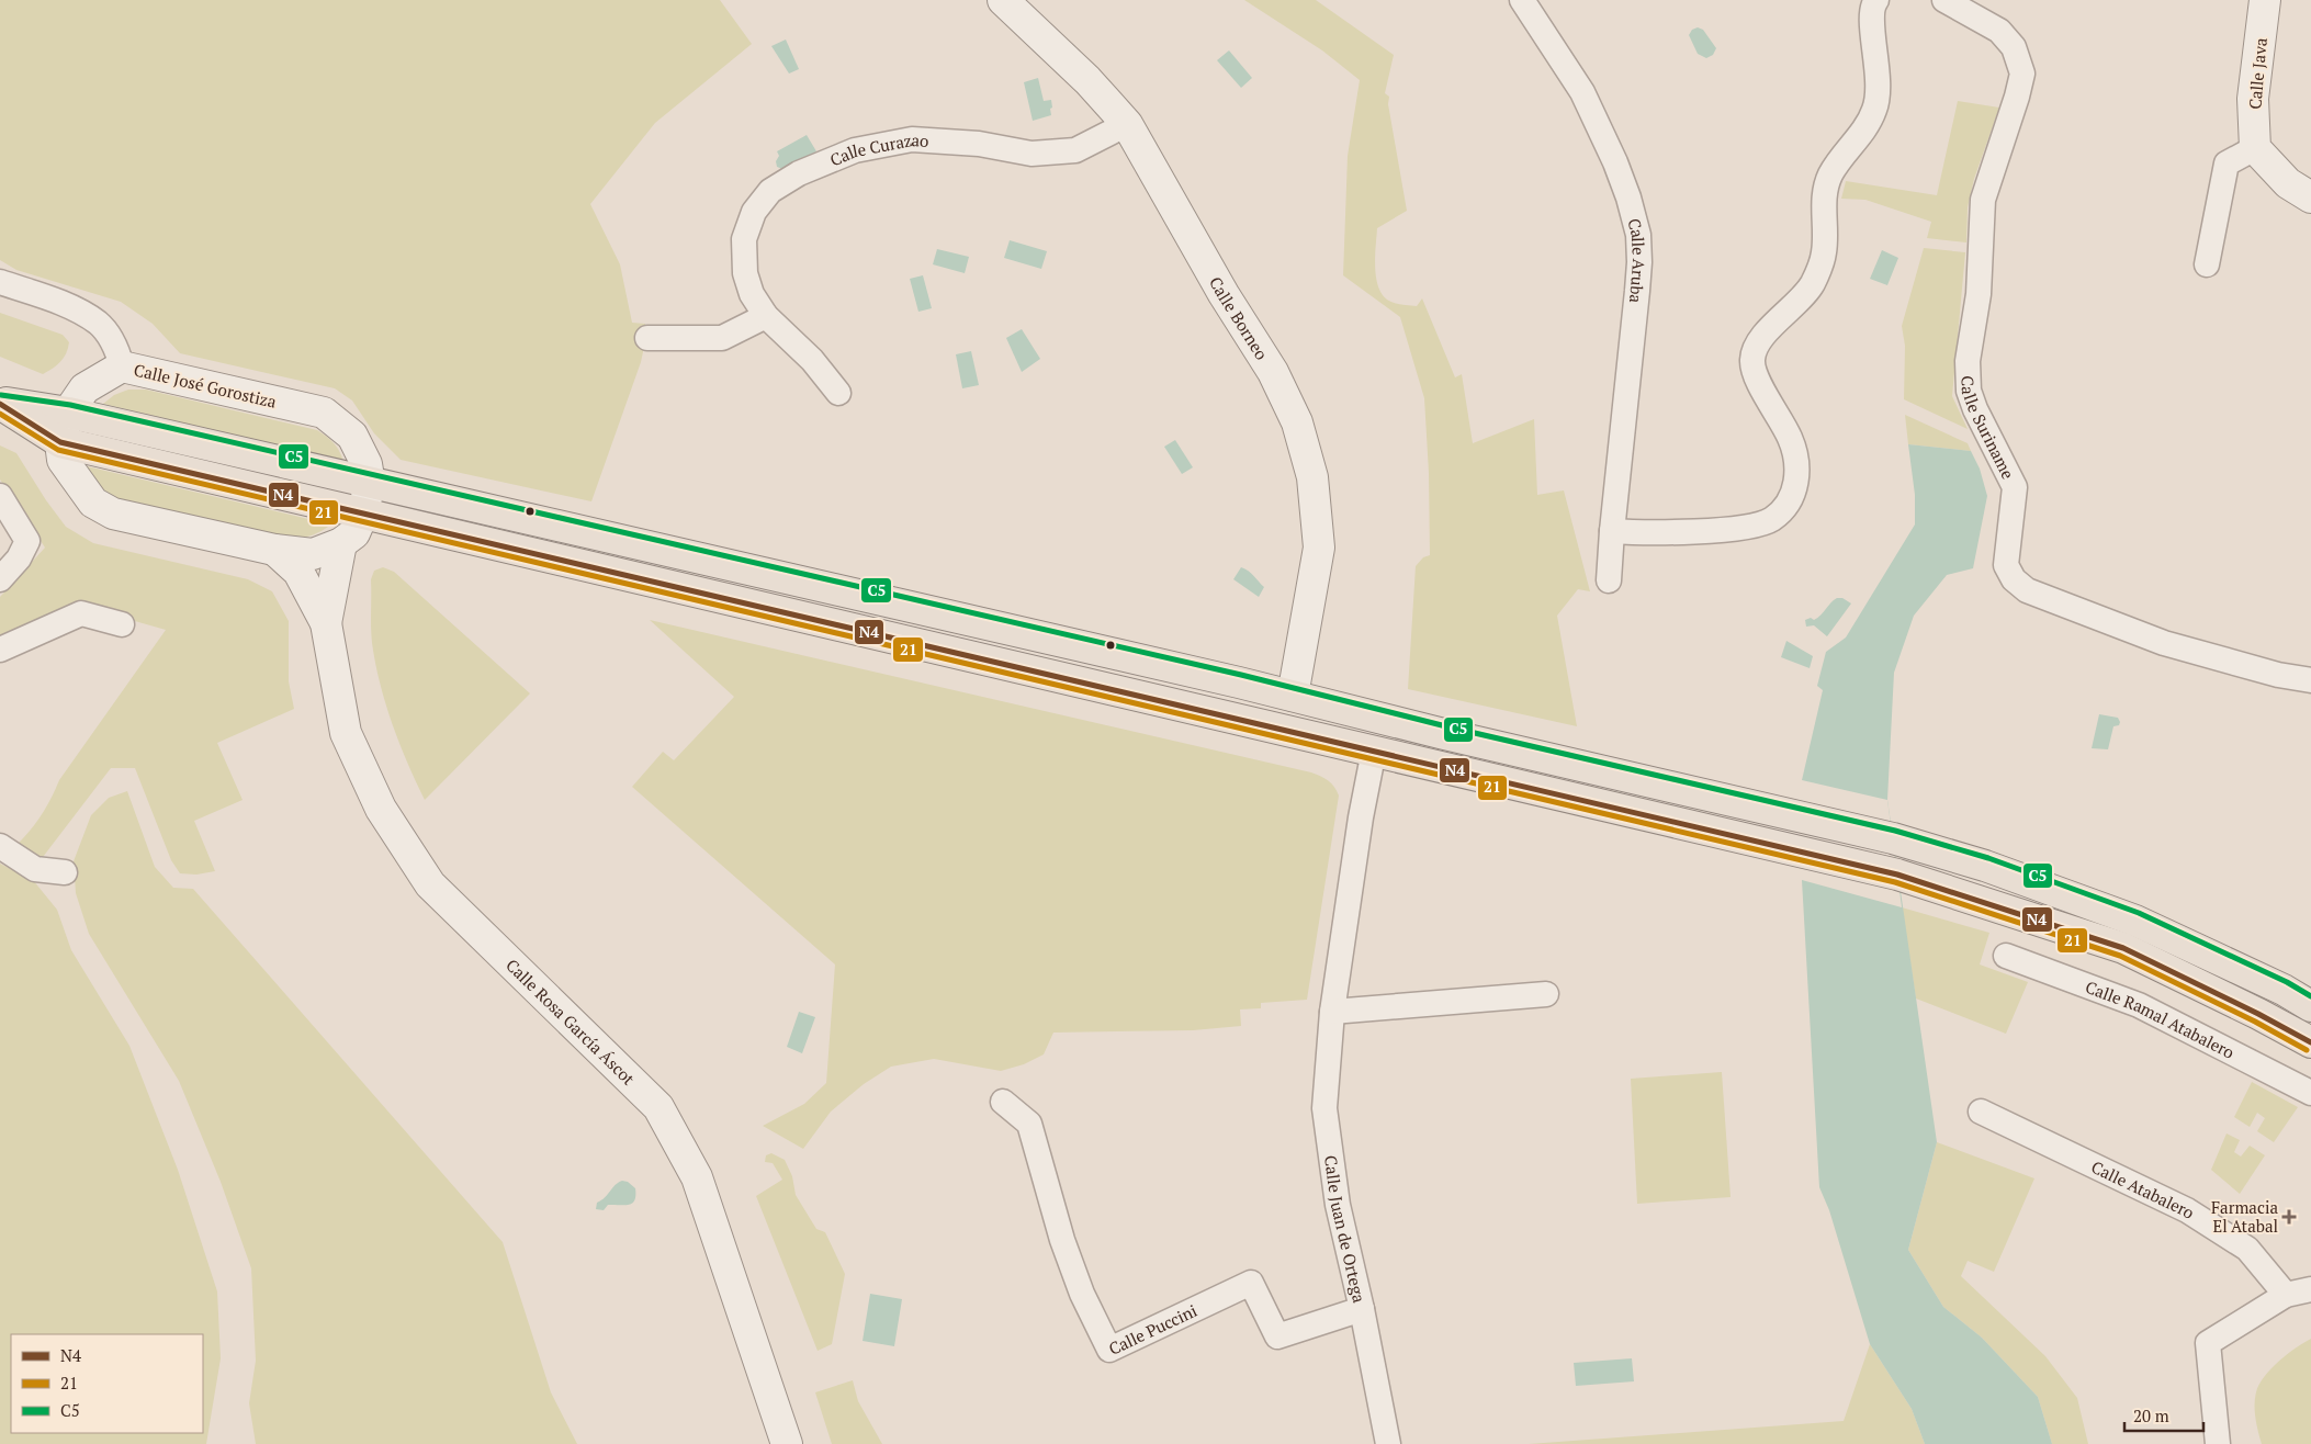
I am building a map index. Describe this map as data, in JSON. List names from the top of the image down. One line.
{"streets":{"street":["Calle Java","Calle Curazao","Calle Aruba","Calle Borneo","Calle José Gorostiza","Calle Suriname","Calle Ramal Atabalero","Calle Rosa García Áscot","Calle Atabalero","Calle Juan de Ortega","Calle Puccini"]},"crossings":[["Calle Curazao","Calle Borneo"],["Calle Juan de Ortega","Calle Puccini"]],"places":{"health":["Farmacia El Atabal"]},"lines":["transit line C5","transit line N4","transit line 21"],"legend":["N4","21","C5"],"scale_bar":"20 m"}
